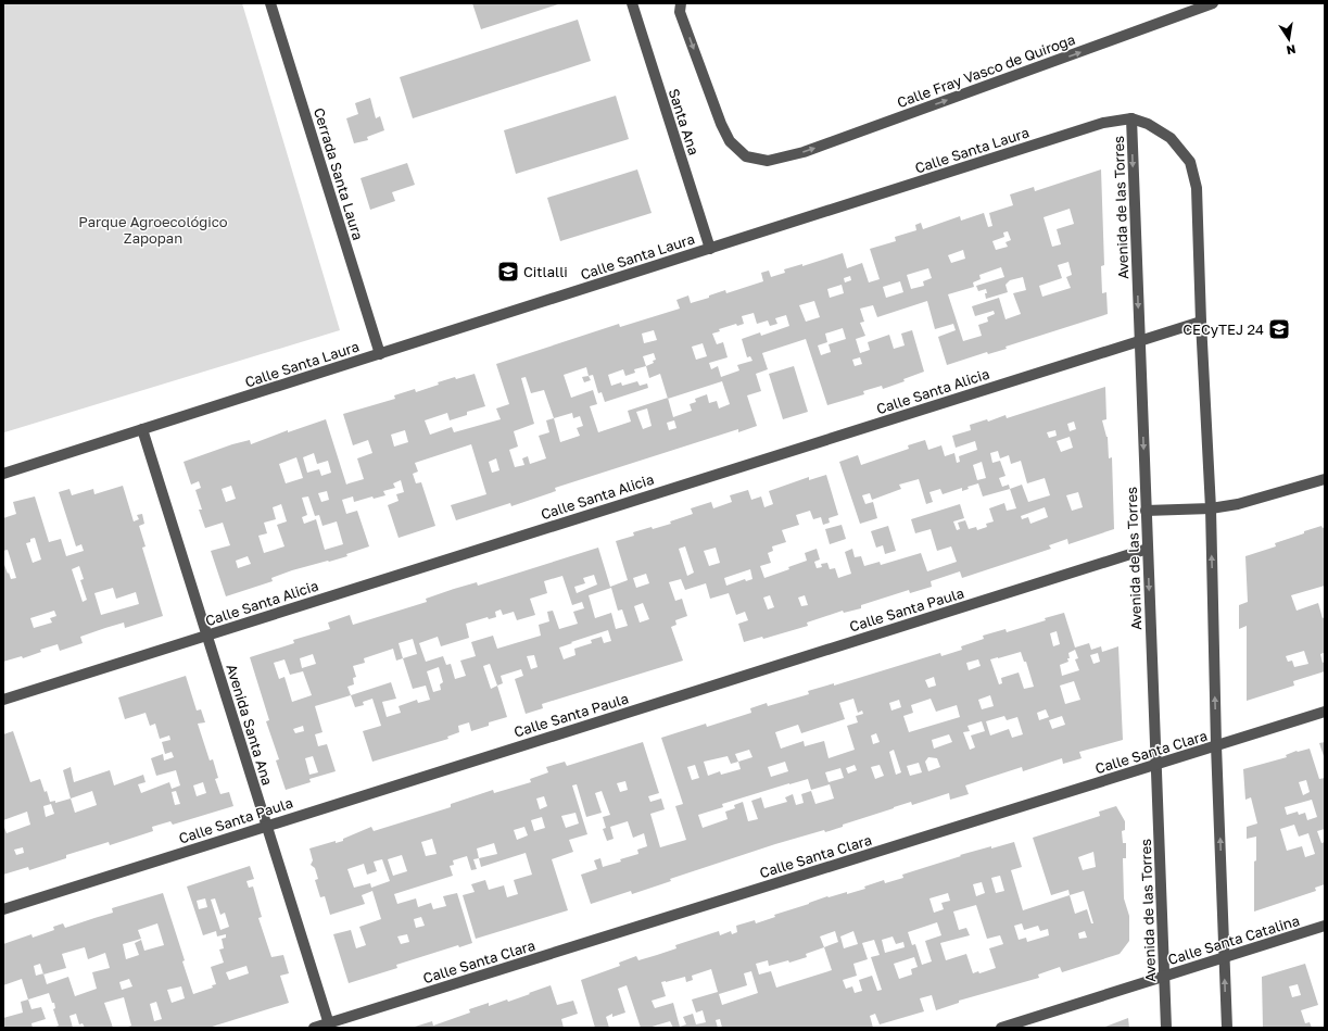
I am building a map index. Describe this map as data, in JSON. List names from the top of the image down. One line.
{"streets":{"street":["Calle Fray Vasco de Quiroga","Santa Ana","Calle Santa Laura","Cerrada Santa Laura","Avenida de las Torres","Calle Santa Alicia","Calle Santa Paula","Avenida Santa Ana","Calle Santa Clara","Calle Santa Catalina"]},"crossings":[["Santa Ana","Calle Santa Laura"],["Calle Santa Laura","Cerrada Santa Laura"],["Calle Santa Laura","Avenida de las Torres"],["Calle Santa Laura","Avenida Santa Ana"],["Avenida de las Torres","Calle Santa Alicia"],["Avenida de las Torres","Calle Santa Paula"],["Avenida de las Torres","Calle Santa Clara"],["Avenida de las Torres","Calle Santa Catalina"],["Calle Santa Alicia","Avenida Santa Ana"],["Calle Santa Paula","Avenida Santa Ana"],["Avenida Santa Ana","Calle Santa Clara"]],"one_way":["Calle Fray Vasco de Quiroga"],"parks":["Parque Agroecológico Zapopan"],"places":{"school or university":["Citlalli","CECyTEJ 24"]},"north":"bottom"}
